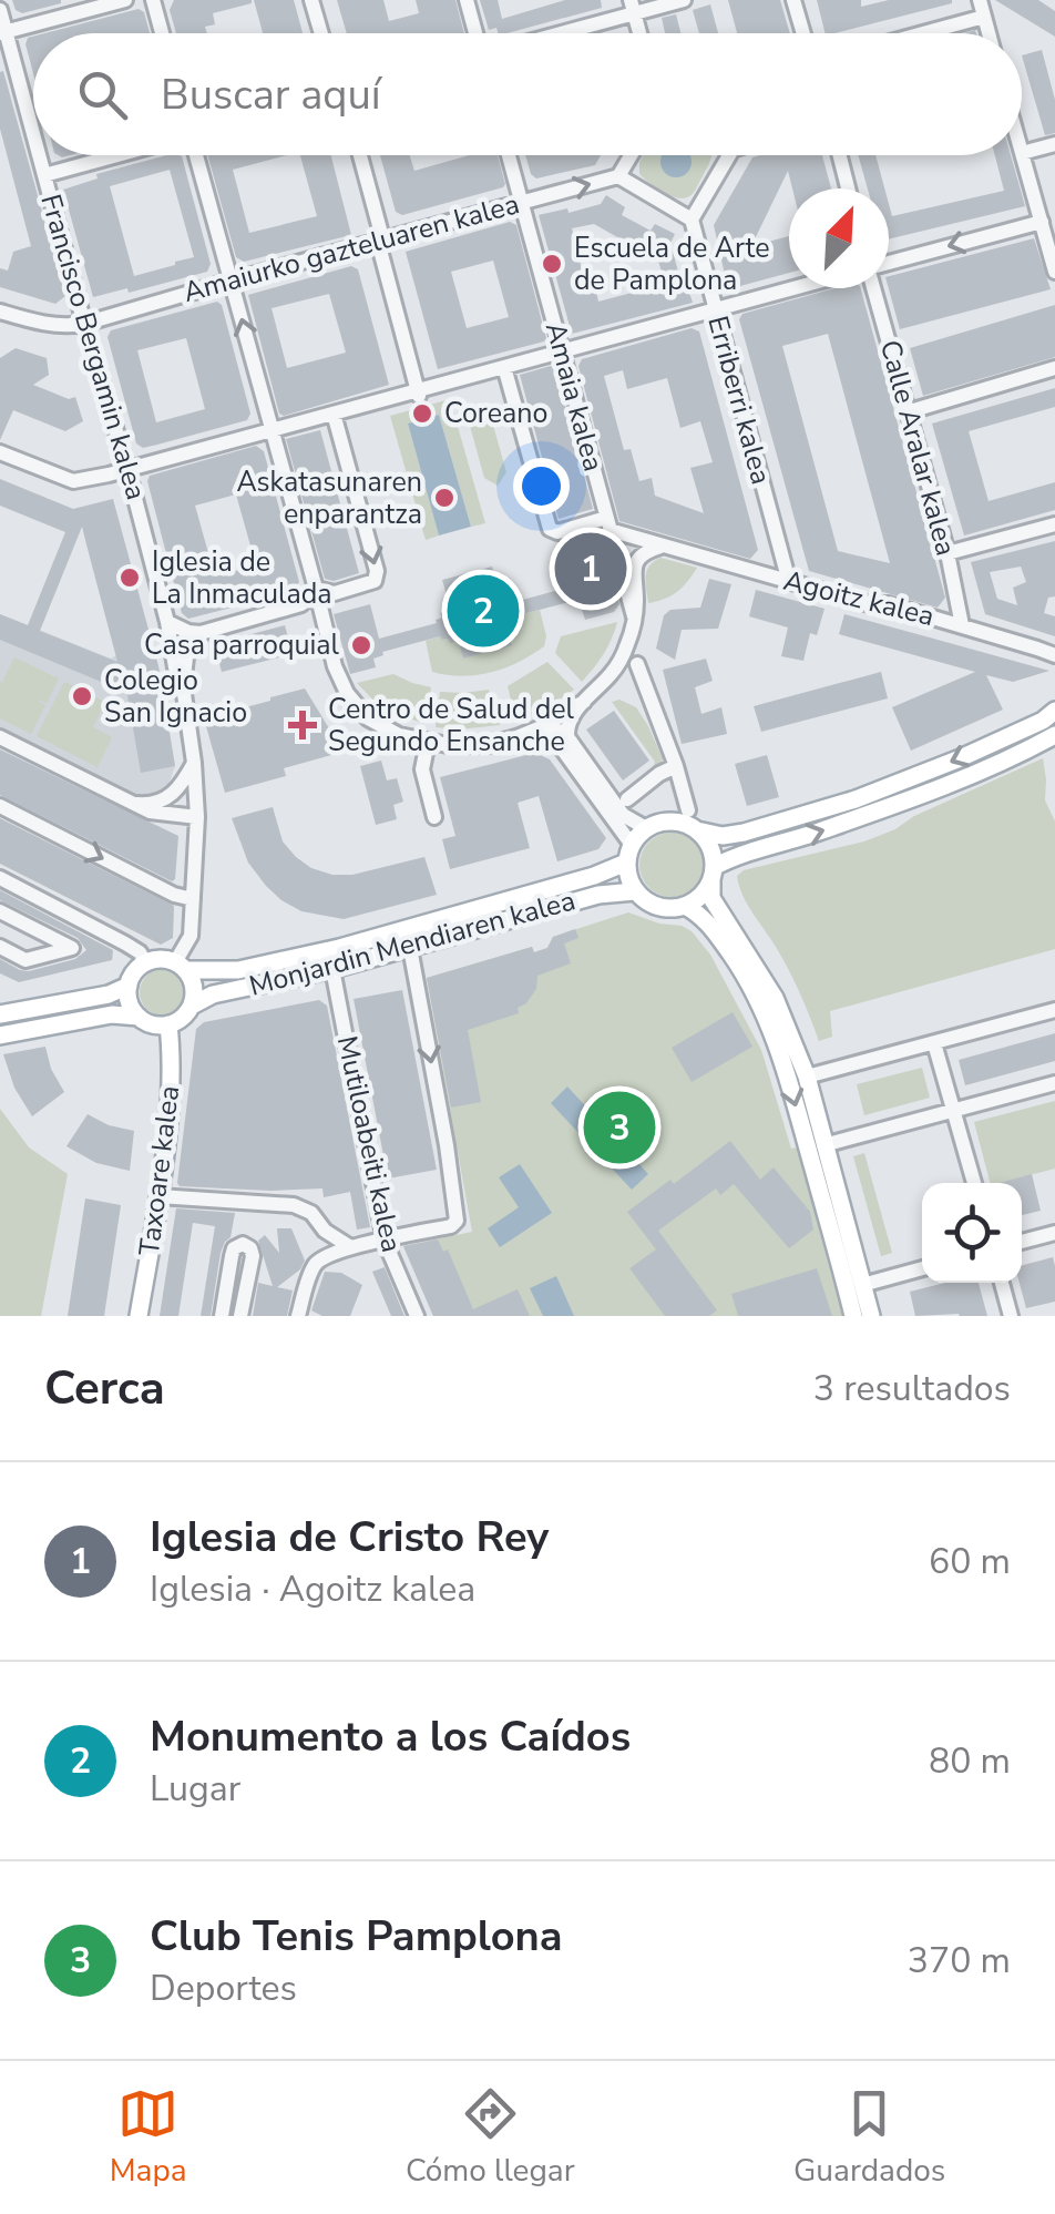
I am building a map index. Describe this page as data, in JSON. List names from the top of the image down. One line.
{"streets":{"main road":["Monjardin Mendiaren kalea","Taxoare kalea"],"street":["Amaiurko gazteluaren kalea","Francisco Bergamin kalea","Amaia kalea","Erriberri kalea","Calle Aralar kalea","Agoitz kalea","Mutiloabeiti kalea"]},"crossings":[["Amaiurko gazteluaren kalea","Francisco Bergamin kalea"],["Amaiurko gazteluaren kalea","Amaia kalea"],["Francisco Bergamin kalea","Monjardin Mendiaren kalea"],["Francisco Bergamin kalea","Taxoare kalea"],["Amaia kalea","Agoitz kalea"],["Erriberri kalea","Agoitz kalea"],["Calle Aralar kalea","Agoitz kalea"],["Monjardin Mendiaren kalea","Mutiloabeiti kalea"],["Monjardin Mendiaren kalea","Taxoare kalea"]],"places":{"other":["Escuela de Arte de Pamplona","Coreano","Askatasunaren enparantza","Iglesia de La Inmaculada","Casa parroquial","Colegio San Ignacio"],"health":["Centro de Salud del Segundo Ensanche"]},"north":"top right","page":{"search":"Buscar aquí","pins":["1","2","3"],"heading":["Cerca","3 resultados"],"list":[{"mark":"1","name":"Iglesia de Cristo Rey","note":"Iglesia · Agoitz kalea","value":"60 m"},{"mark":"2","name":"Monumento a los Caídos","note":"Lugar","value":"80 m"},{"mark":"3","name":"Club Tenis Pamplona","note":"Deportes","value":"370 m"}],"nav":["Mapa","Cómo llegar","Guardados"]}}
